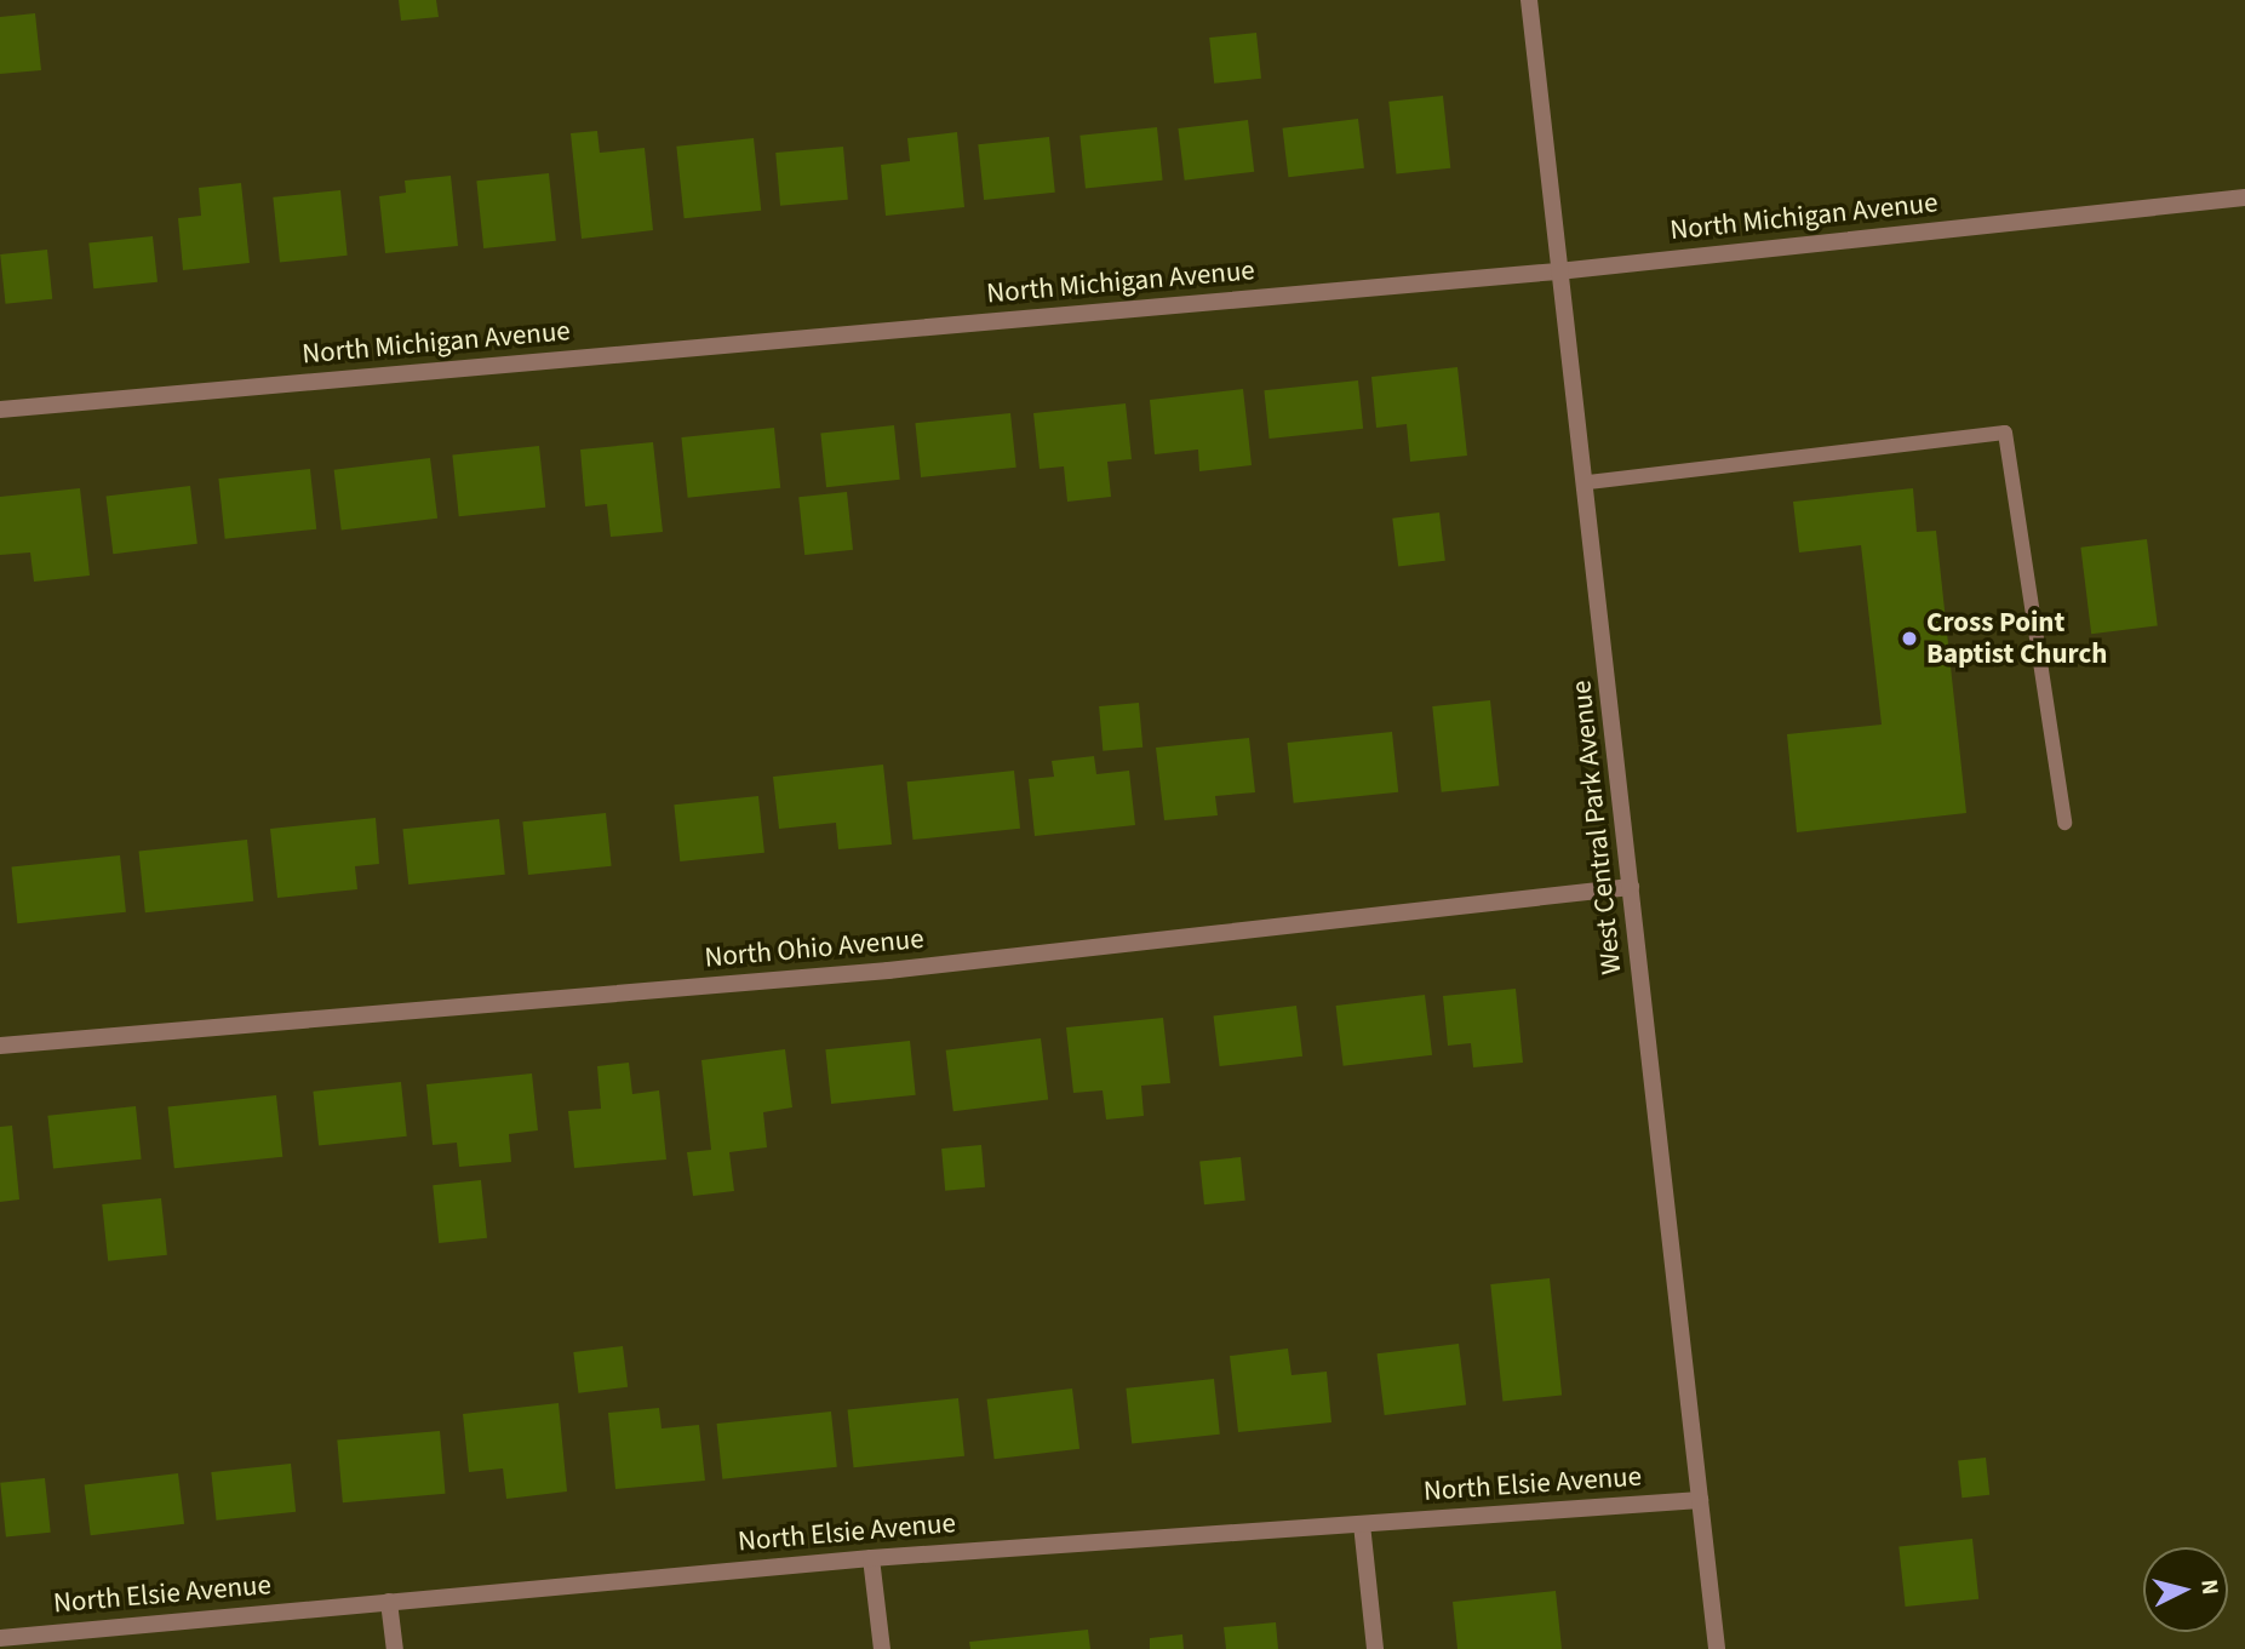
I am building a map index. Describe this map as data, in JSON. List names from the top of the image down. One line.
{"streets":{"street":["North Michigan Avenue","West Central Park Avenue","North Ohio Avenue","North Elsie Avenue"]},"crossings":[["North Michigan Avenue","West Central Park Avenue"],["West Central Park Avenue","North Ohio Avenue"],["West Central Park Avenue","North Elsie Avenue"]],"places":["Cross Point Baptist Church"],"north":"right"}
